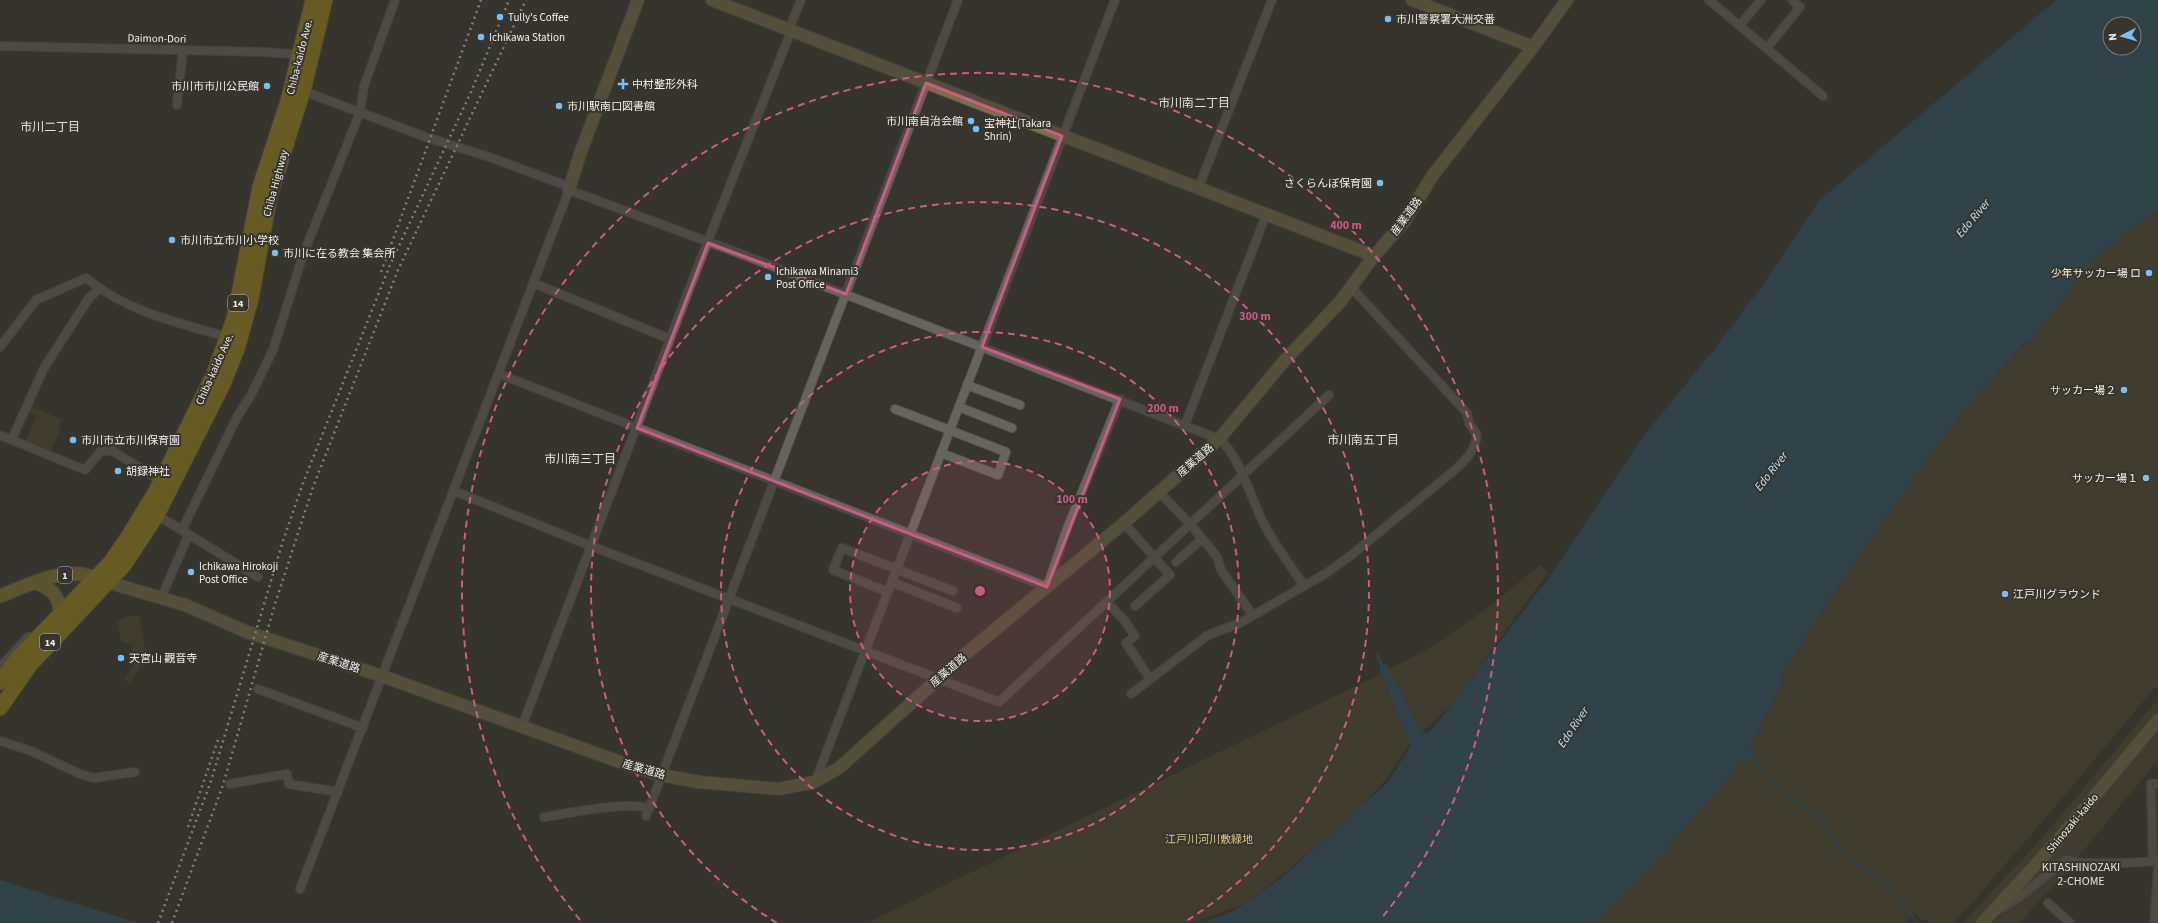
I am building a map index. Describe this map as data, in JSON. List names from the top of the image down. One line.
{"streets":{"highway":["Chiba-kaido Ave.","14"],"main road":["産業道路","1","Shinozaki-kaido"],"street":["Daimon-Dori"]},"crossings":[["Daimon-Dori","Chiba-kaido Ave."],["Daimon-Dori","14"],["Chiba-kaido Ave.","産業道路"],["Chiba-kaido Ave.","14"],["Chiba-kaido Ave.","1"],["産業道路","1"]],"districts":["市川南二丁目","市川二丁目","市川南五丁目","市川南三丁目","KITASHINOZAKI 2-CHOME"],"water":["Edo River"],"parks":["江戸川河川敷緑地"],"places":{"other":["Tully's Coffee","市川警察署大洲交番","Ichikawa Station","市川市市川公民館","市川駅南口図書館","市川南自治会館","宝神社(Takara Shrin)","さくらんぼ保育園","市川市立市川小学校","市川に在る教会 集会所","少年サッカー場 ロ","Ichikawa Minami3 Post Office","サッカー場２","市川市立市川保育園","胡録神社","サッカー場１","Ichikawa Hirokoji Post Office","江戸川グラウンド","天宮山 觀音寺"],"health":["中村整形外科"]},"north":"left","rings":["400 m","300 m","200 m","100 m"]}
